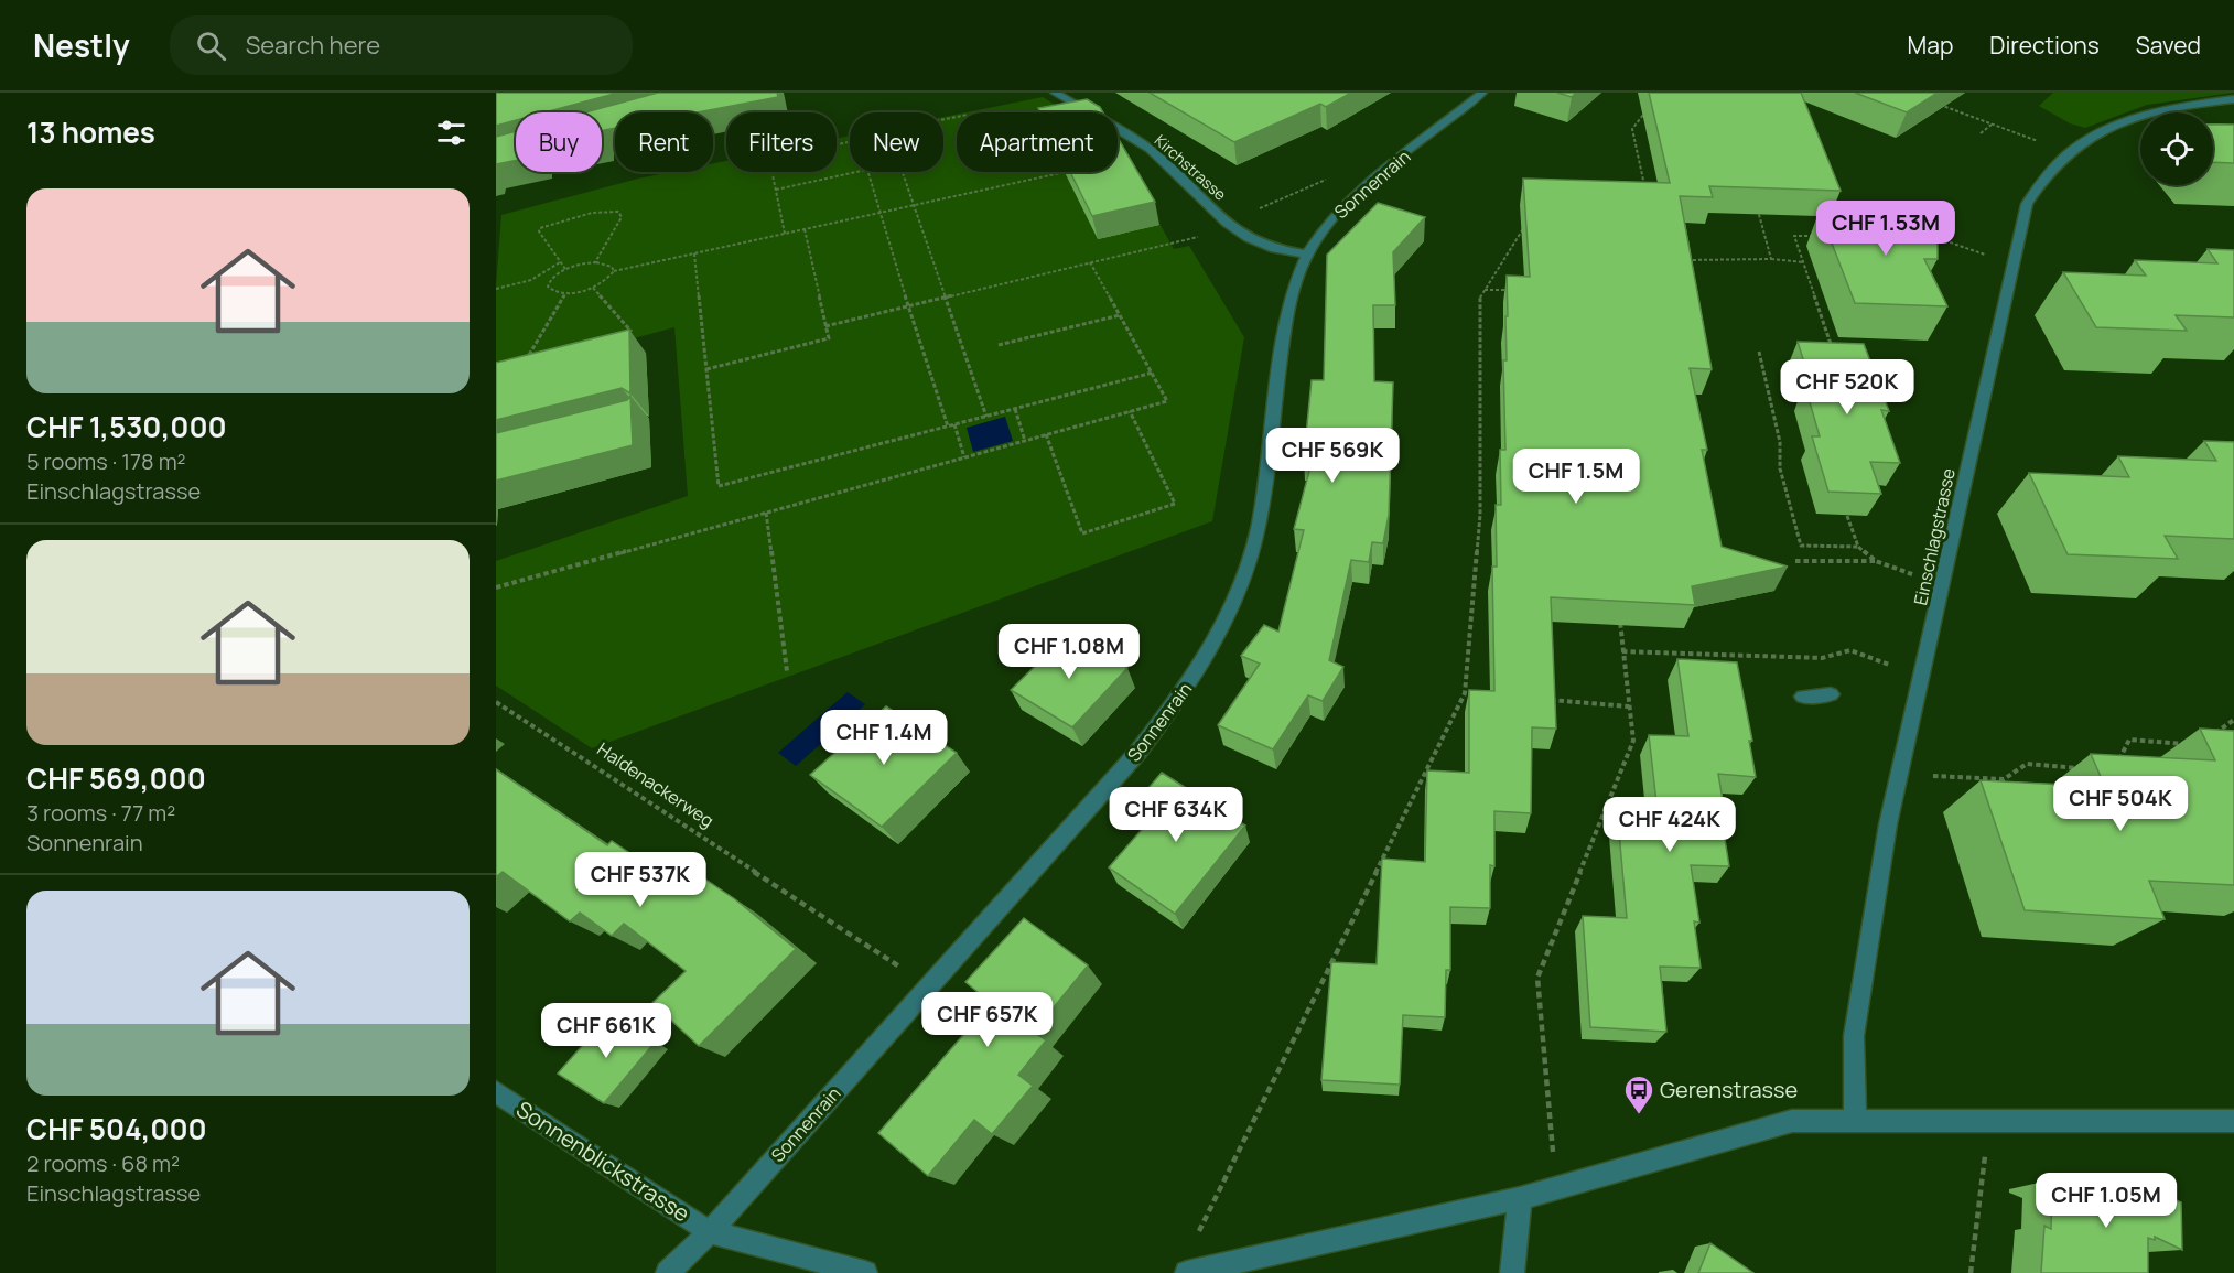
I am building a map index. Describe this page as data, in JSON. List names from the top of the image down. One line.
{"streets":{"street":["Kirchstrasse","Sonnenrain","Einschlagstrasse","Sonnenblickstrasse"],"path":["Haldenackerweg"]},"crossings":[["Kirchstrasse","Sonnenrain"],["Sonnenrain","Haldenackerweg"],["Sonnenrain","Sonnenblickstrasse"]],"places":{"bus stop":["Gerenstrasse"]},"page":{"header":"Nestly","search":"Search here","nav":["Map","Directions","Saved"],"heading":"13 homes","chip":["Buy","Rent","Filters","New","Apartment"],"list":[{"name":"CHF 1,530,000","note":"5 rooms · 178 m² · Einschlagstrasse"},{"name":"CHF 569,000","note":"3 rooms · 77 m² · Sonnenrain"},{"name":"CHF 504,000","note":"2 rooms · 68 m² · Einschlagstrasse"}],"price":["CHF 1.53M","CHF 520K","CHF 569K","CHF 1.5M","CHF 1.08M","CHF 1.4M","CHF 504K","CHF 634K","CHF 424K","CHF 537K","CHF 657K","CHF 661K","CHF 1.05M"]}}
